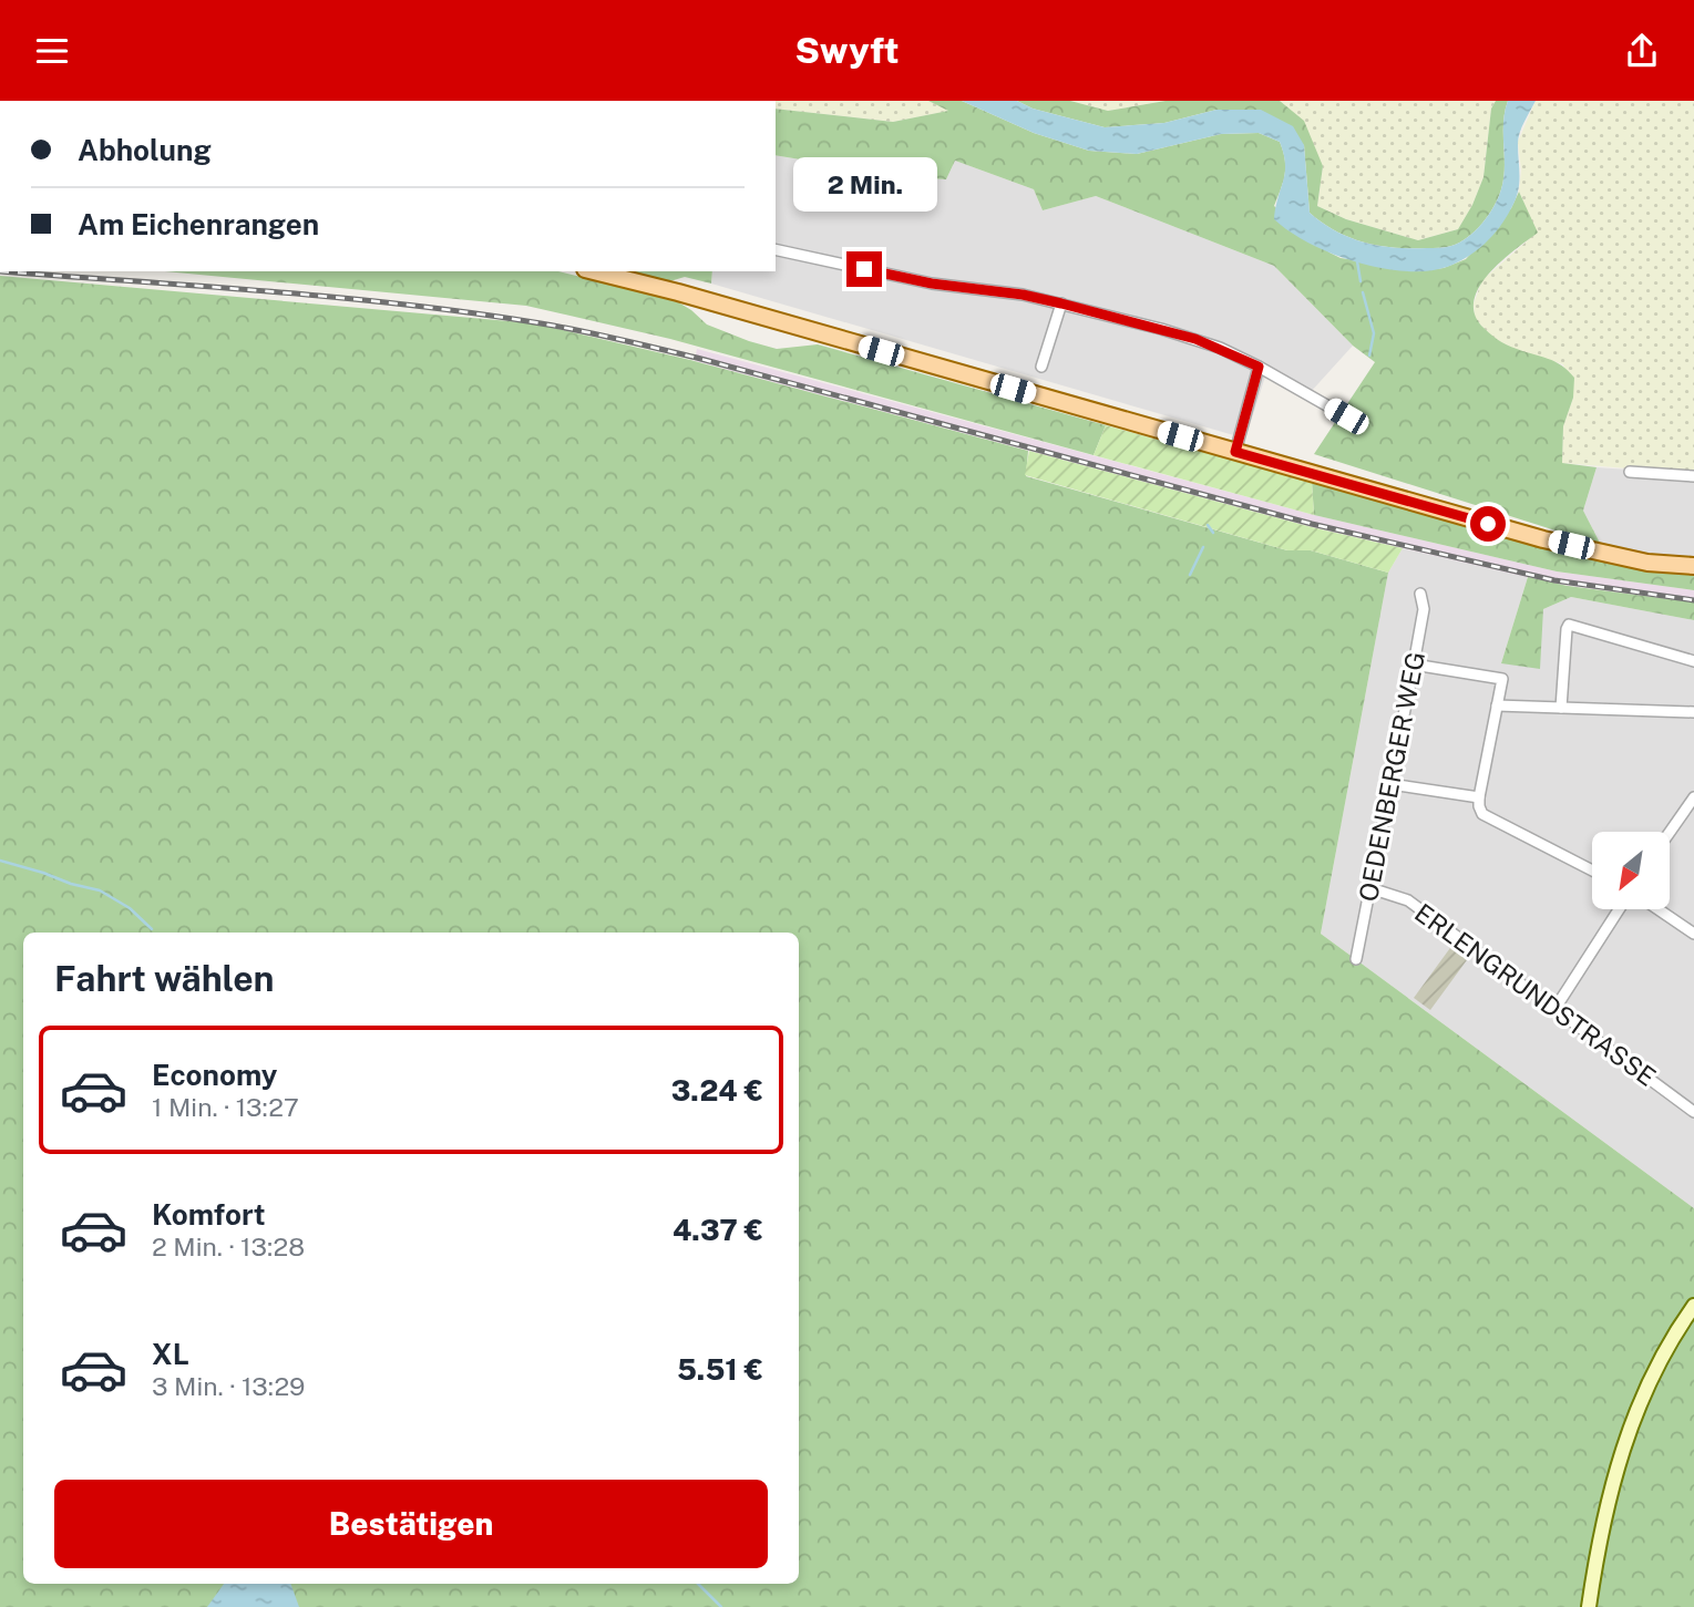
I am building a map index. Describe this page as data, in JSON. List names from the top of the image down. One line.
{"streets":{"street":["OEDENBERGER WEG","ERLENGRUNDSTRASSE"]},"crossings":[["OEDENBERGER WEG","ERLENGRUNDSTRASSE"]],"north":"bottom left","page":{"header":"Swyft","banner":["Abholung","Am Eichenrangen"],"bubble":"2 Min.","heading":"Fahrt wählen","list":[{"name":"Economy","note":"1 Min. · 13:27","value":"3.24 €"},{"name":"Komfort","note":"2 Min. · 13:28","value":"4.37 €"},{"name":"XL","note":"3 Min. · 13:29","value":"5.51 €"}],"buttons":"Bestätigen"}}
